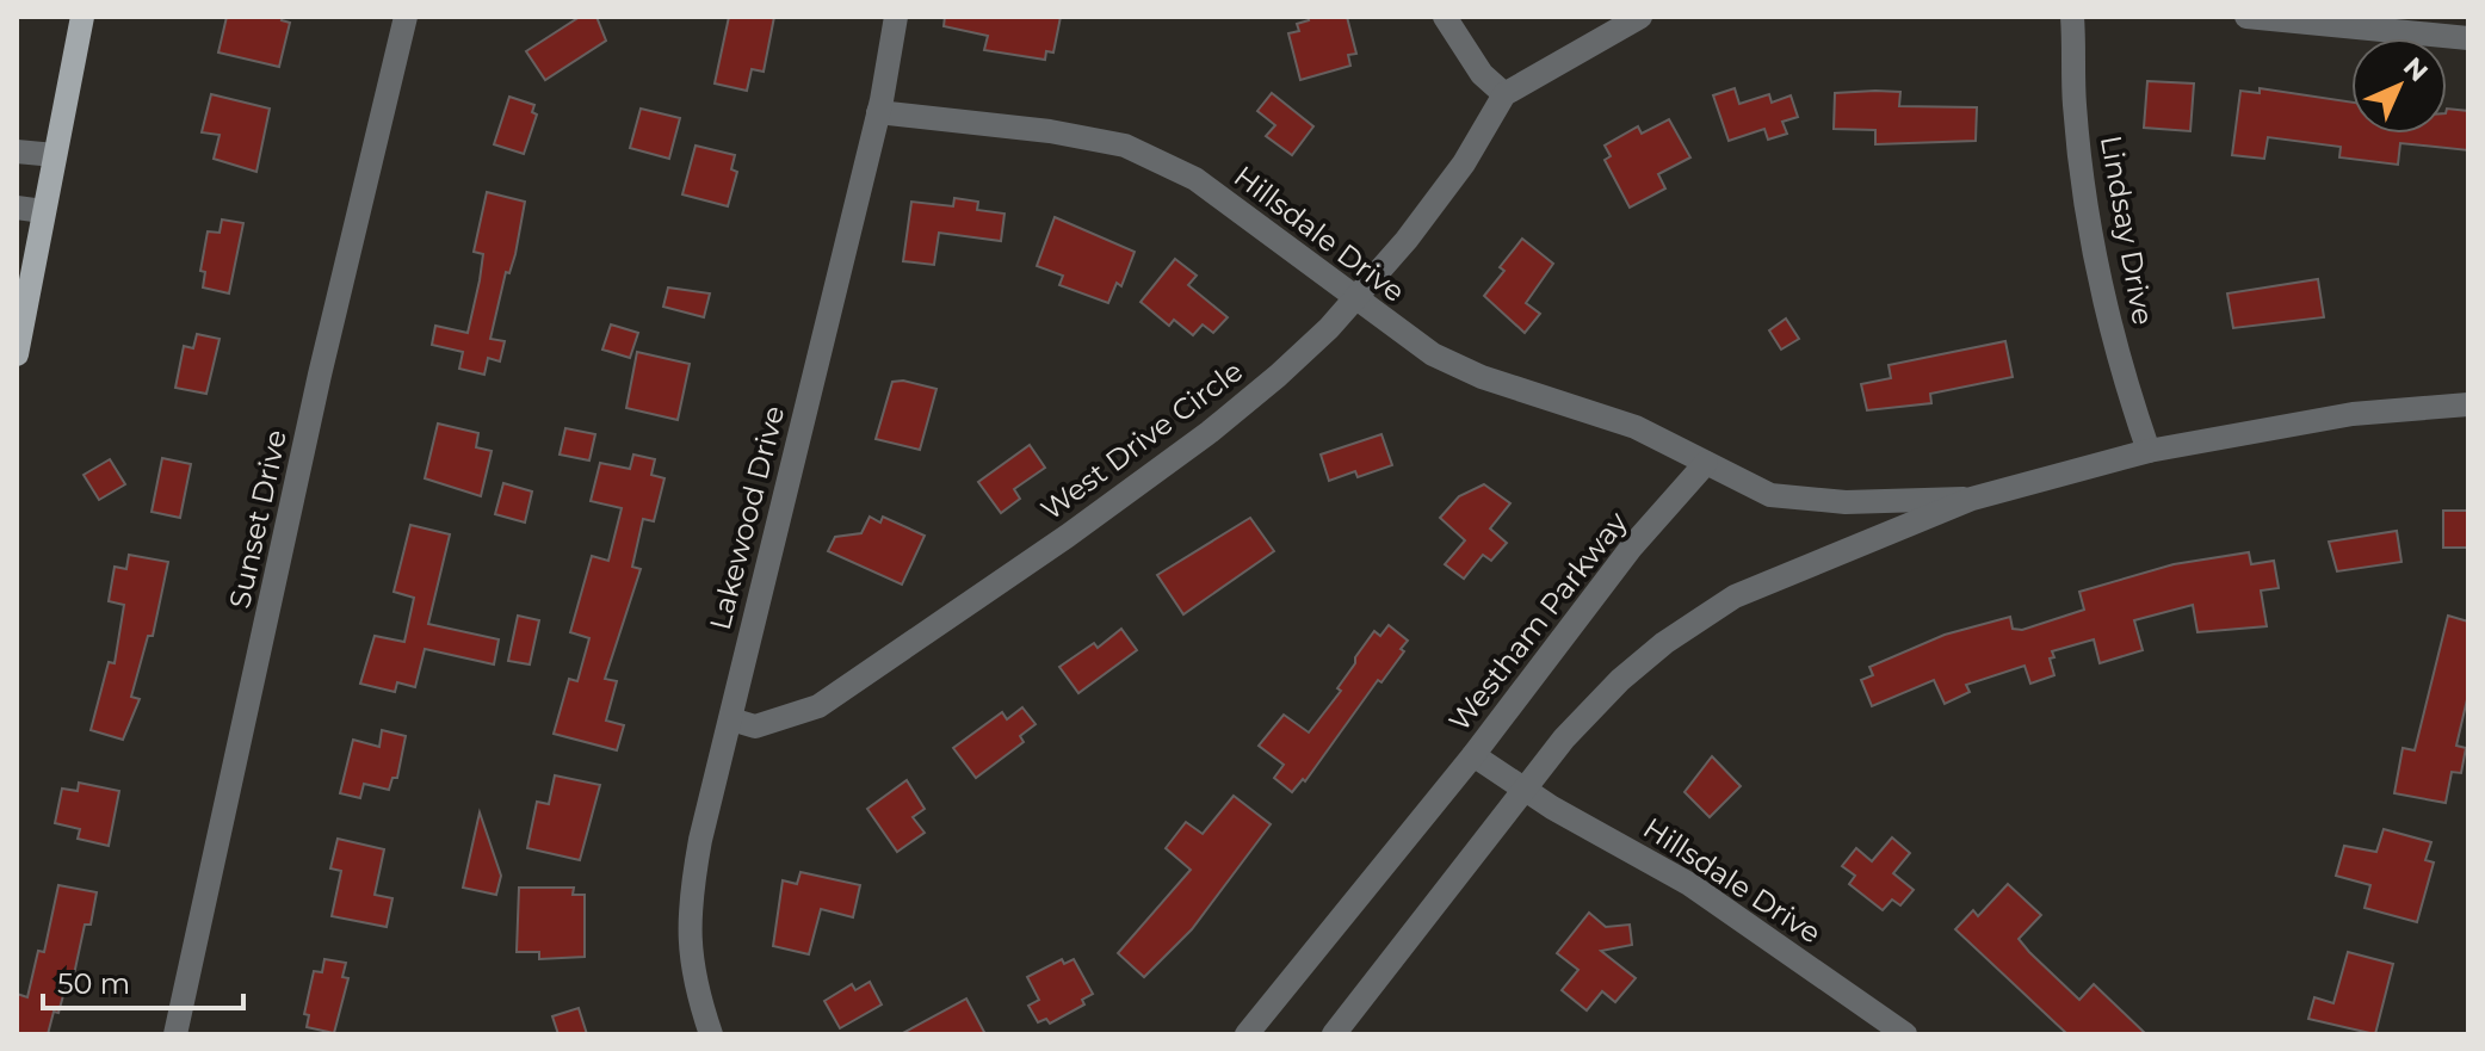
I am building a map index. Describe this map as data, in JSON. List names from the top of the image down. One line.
{"streets":{"street":["Lindsay Drive","Hillsdale Drive","West Drive Circle","Lakewood Drive","Sunset Drive","Westham Parkway"]},"crossings":[["Hillsdale Drive","West Drive Circle"],["Hillsdale Drive","Lakewood Drive"],["Hillsdale Drive","Westham Parkway"],["West Drive Circle","Lakewood Drive"]],"scale_bar":"50 m","north":"top right"}
